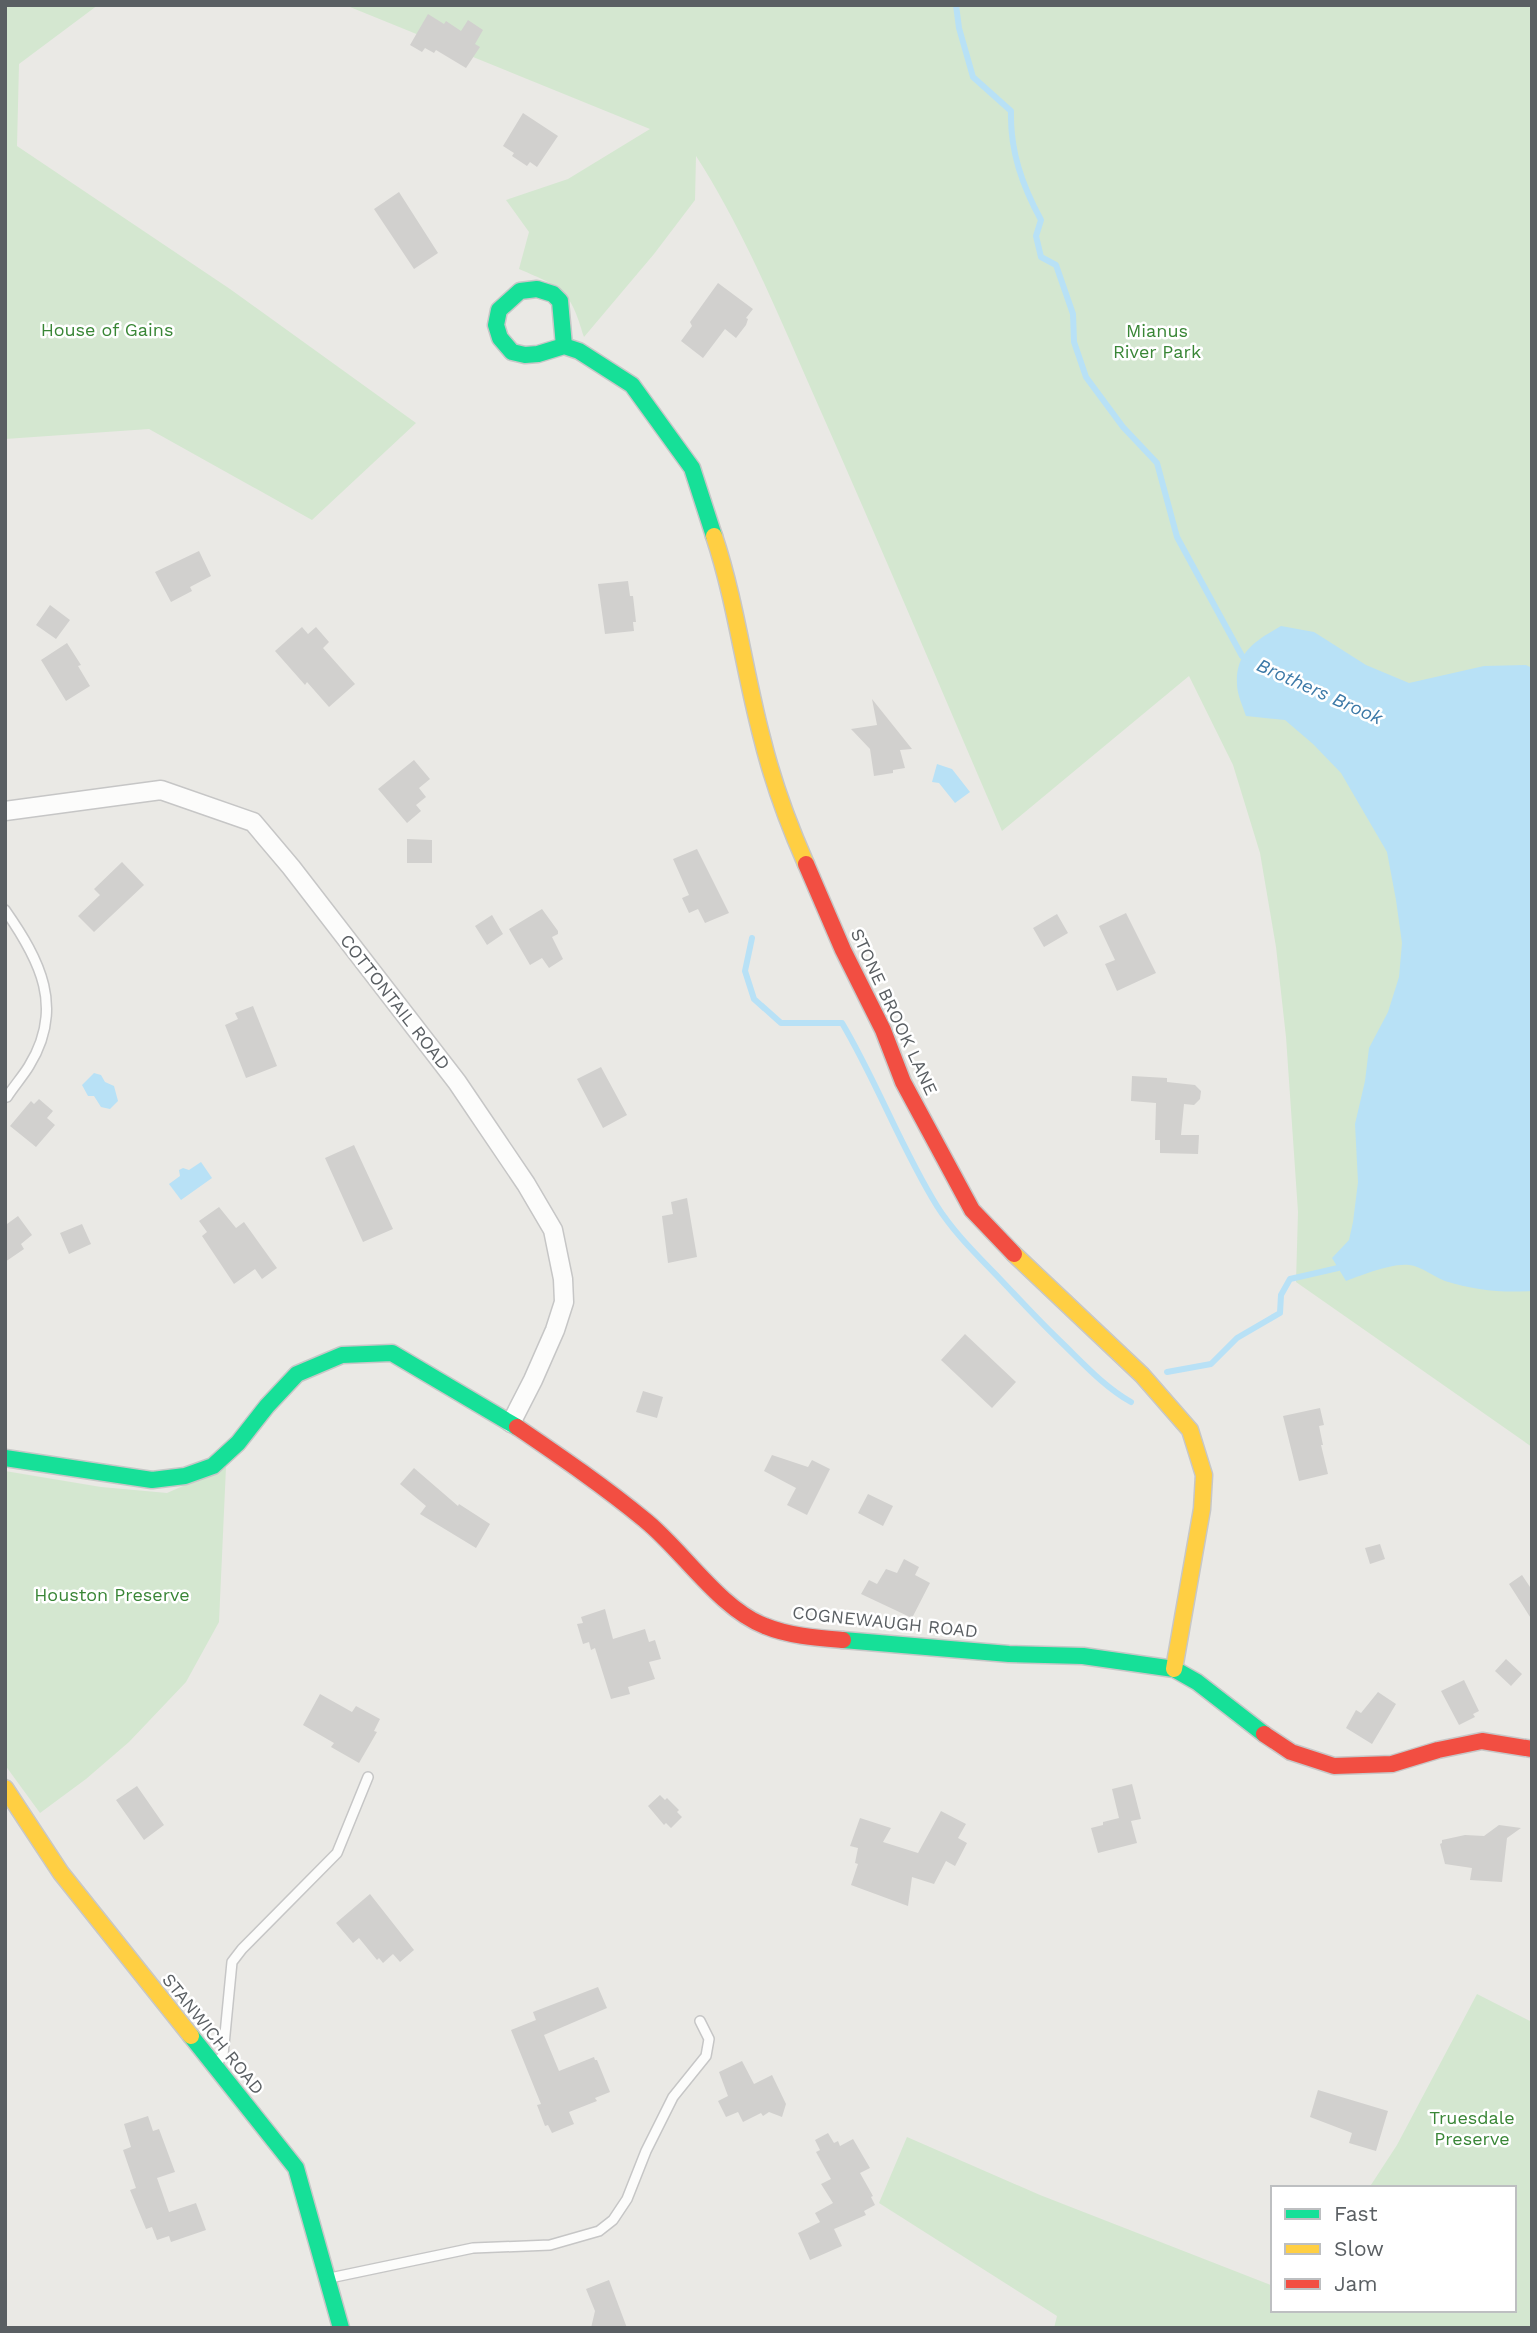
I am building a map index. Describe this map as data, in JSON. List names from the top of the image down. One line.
{"streets":{"street":["COTTONTAIL ROAD","STONE BROOK LANE","COGNEWAUGH ROAD","STANWICH ROAD"]},"crossings":[["COTTONTAIL ROAD","COGNEWAUGH ROAD"],["STONE BROOK LANE","COGNEWAUGH ROAD"]],"water":["Brothers Brook"],"parks":["House of Gains","Mianus River Park","Houston Preserve","Truesdale Preserve"],"legend":["Fast","Slow","Jam"]}
